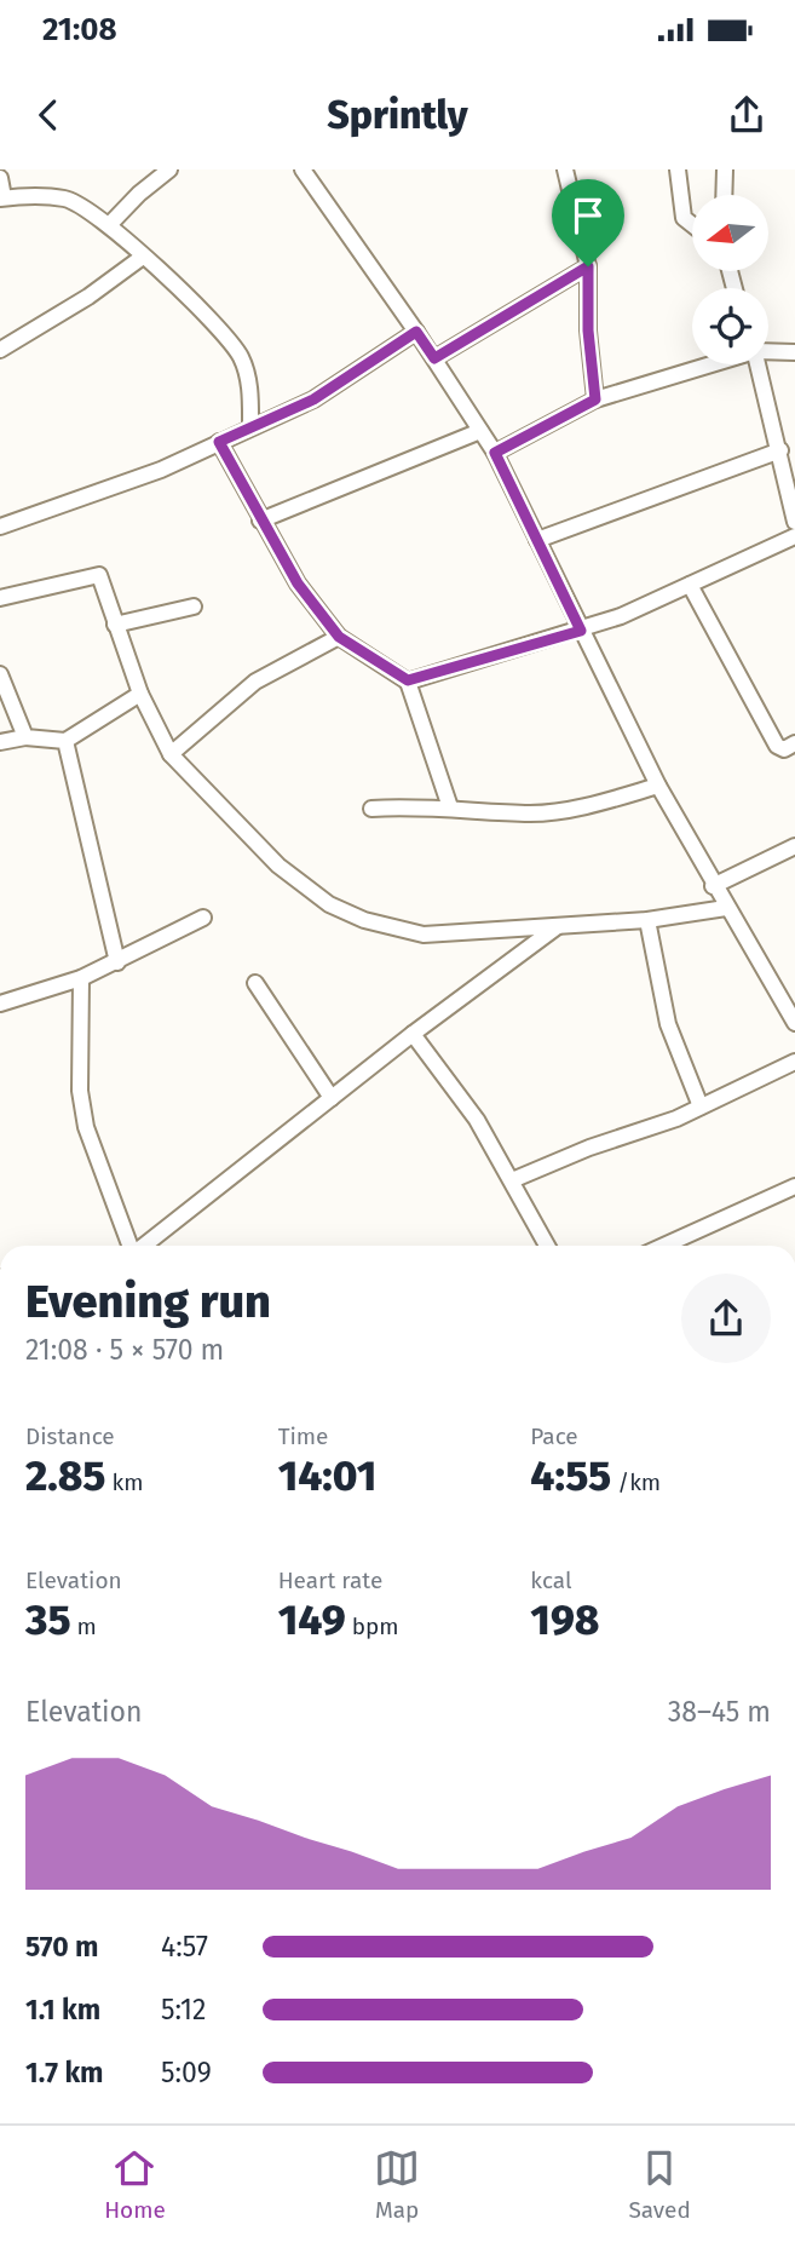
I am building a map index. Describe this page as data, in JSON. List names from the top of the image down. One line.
{"north":"left","page":{"status":"21:08","header":"Sprintly","heading":["Evening run","21:08 · 5 × 570 m"],"stats":[["Distance","2.85 km"],["Time","14:01"],["Pace","4:55 /km"],["Elevation","35 m"],["Heart rate","149 bpm"],["kcal","198"]],"chart":["Elevation","38–45 m"],"list":[{"name":"570 m","note":"4:57"},{"name":"1.1 km","note":"5:12"},{"name":"1.7 km","note":"5:09"}],"tabs":["Home","Map","Saved"]}}
